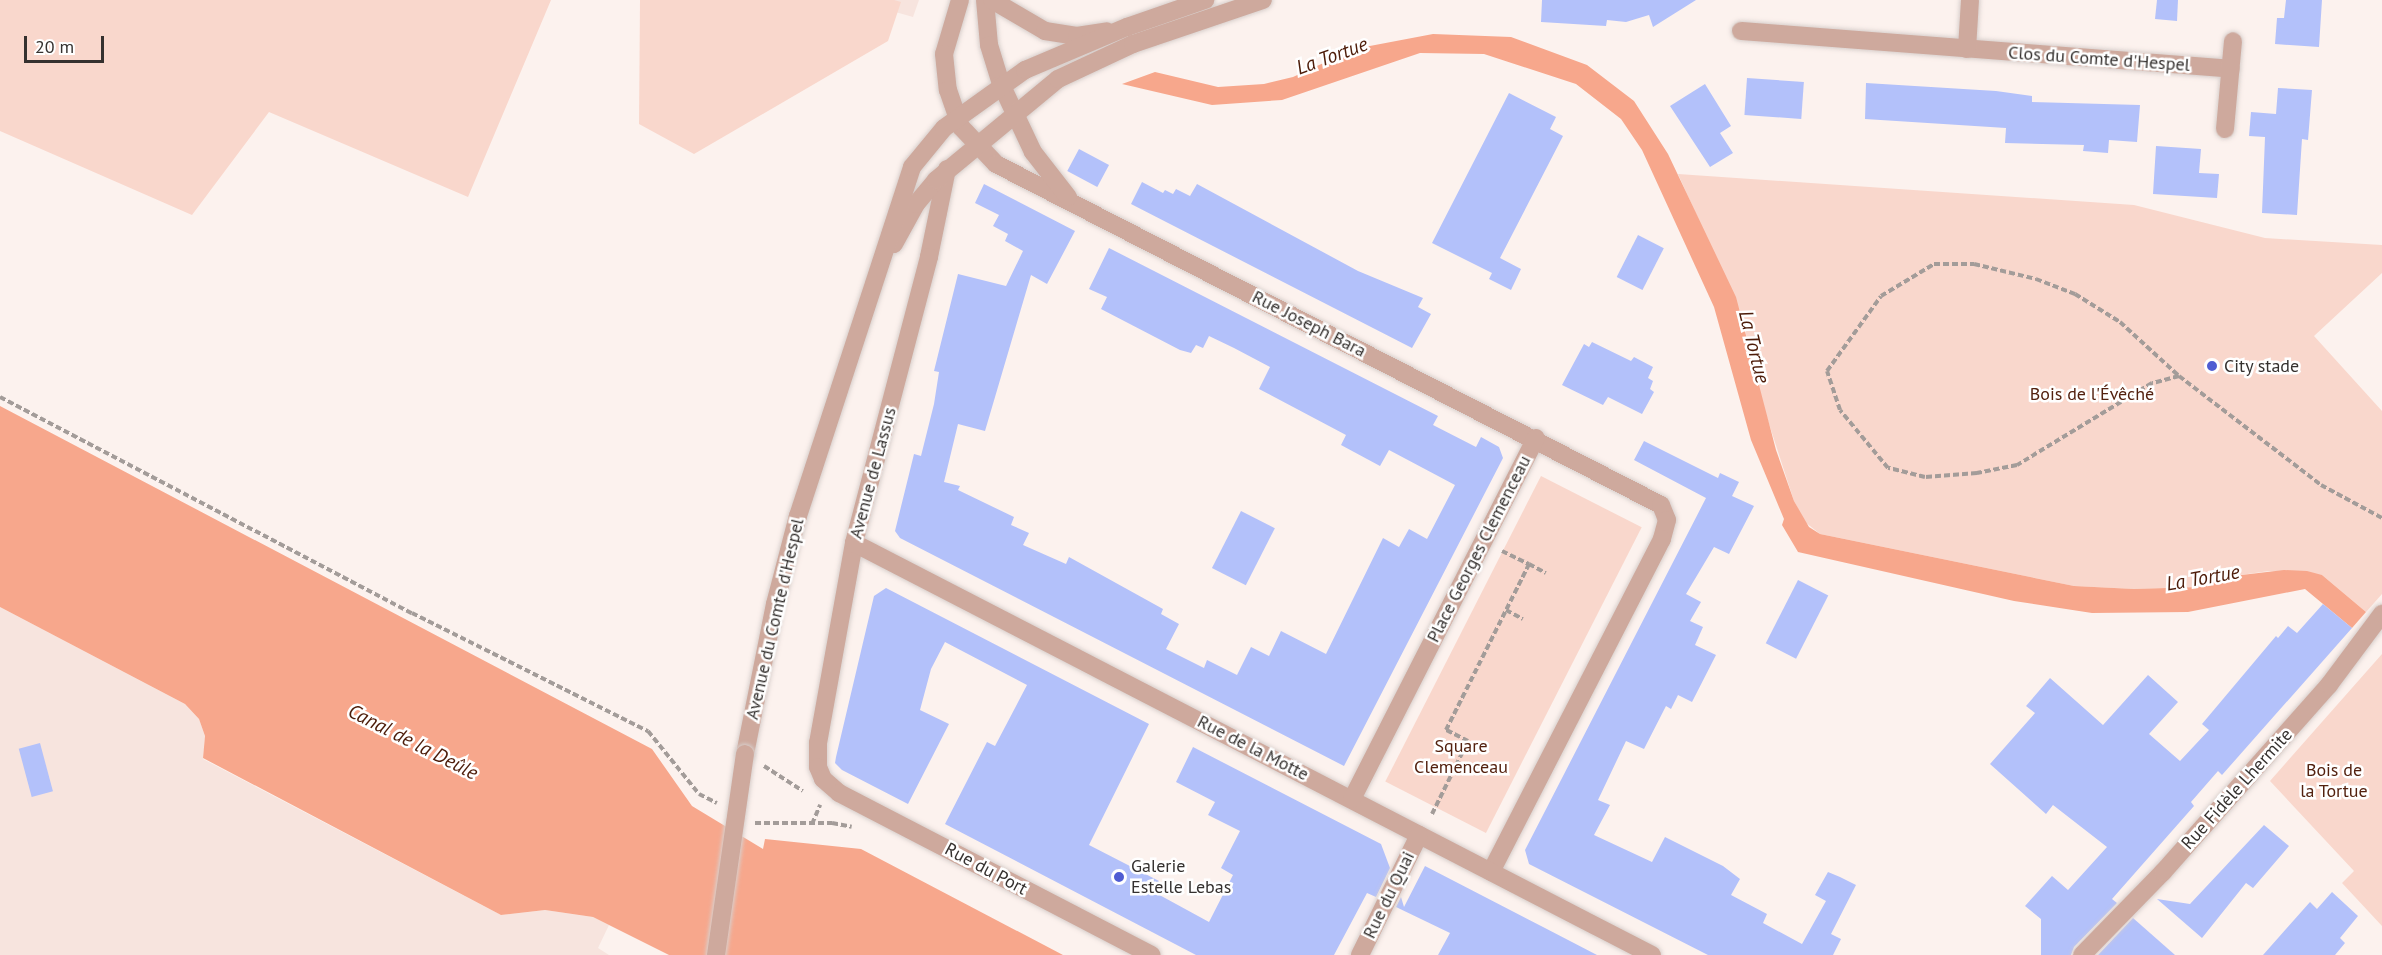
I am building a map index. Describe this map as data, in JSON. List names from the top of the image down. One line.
{"streets":{"street":["Clos du Comte d'Hespel","Rue Joseph Bara","Avenue de Lassus","Place Georges Clemenceau","Avenue du Comte d'Hespel","Rue de la Motte","Rue Fidèle Lhermite","Rue du Port","Rue du Quai"]},"crossings":[["Rue Joseph Bara","Place Georges Clemenceau"],["Rue Joseph Bara","Avenue du Comte d'Hespel"],["Avenue de Lassus","Avenue du Comte d'Hespel"],["Avenue de Lassus","Rue de la Motte"],["Avenue de Lassus","Rue du Port"],["Place Georges Clemenceau","Rue de la Motte"],["Rue de la Motte","Rue du Quai"]],"water":["La Tortue","Canal de la Deûle"],"parks":["Bois de l'Évêché","Square Clemenceau","Bois de la Tortue"],"places":["City stade","Galerie Estelle Lebas"],"scale_bar":"20 m"}
